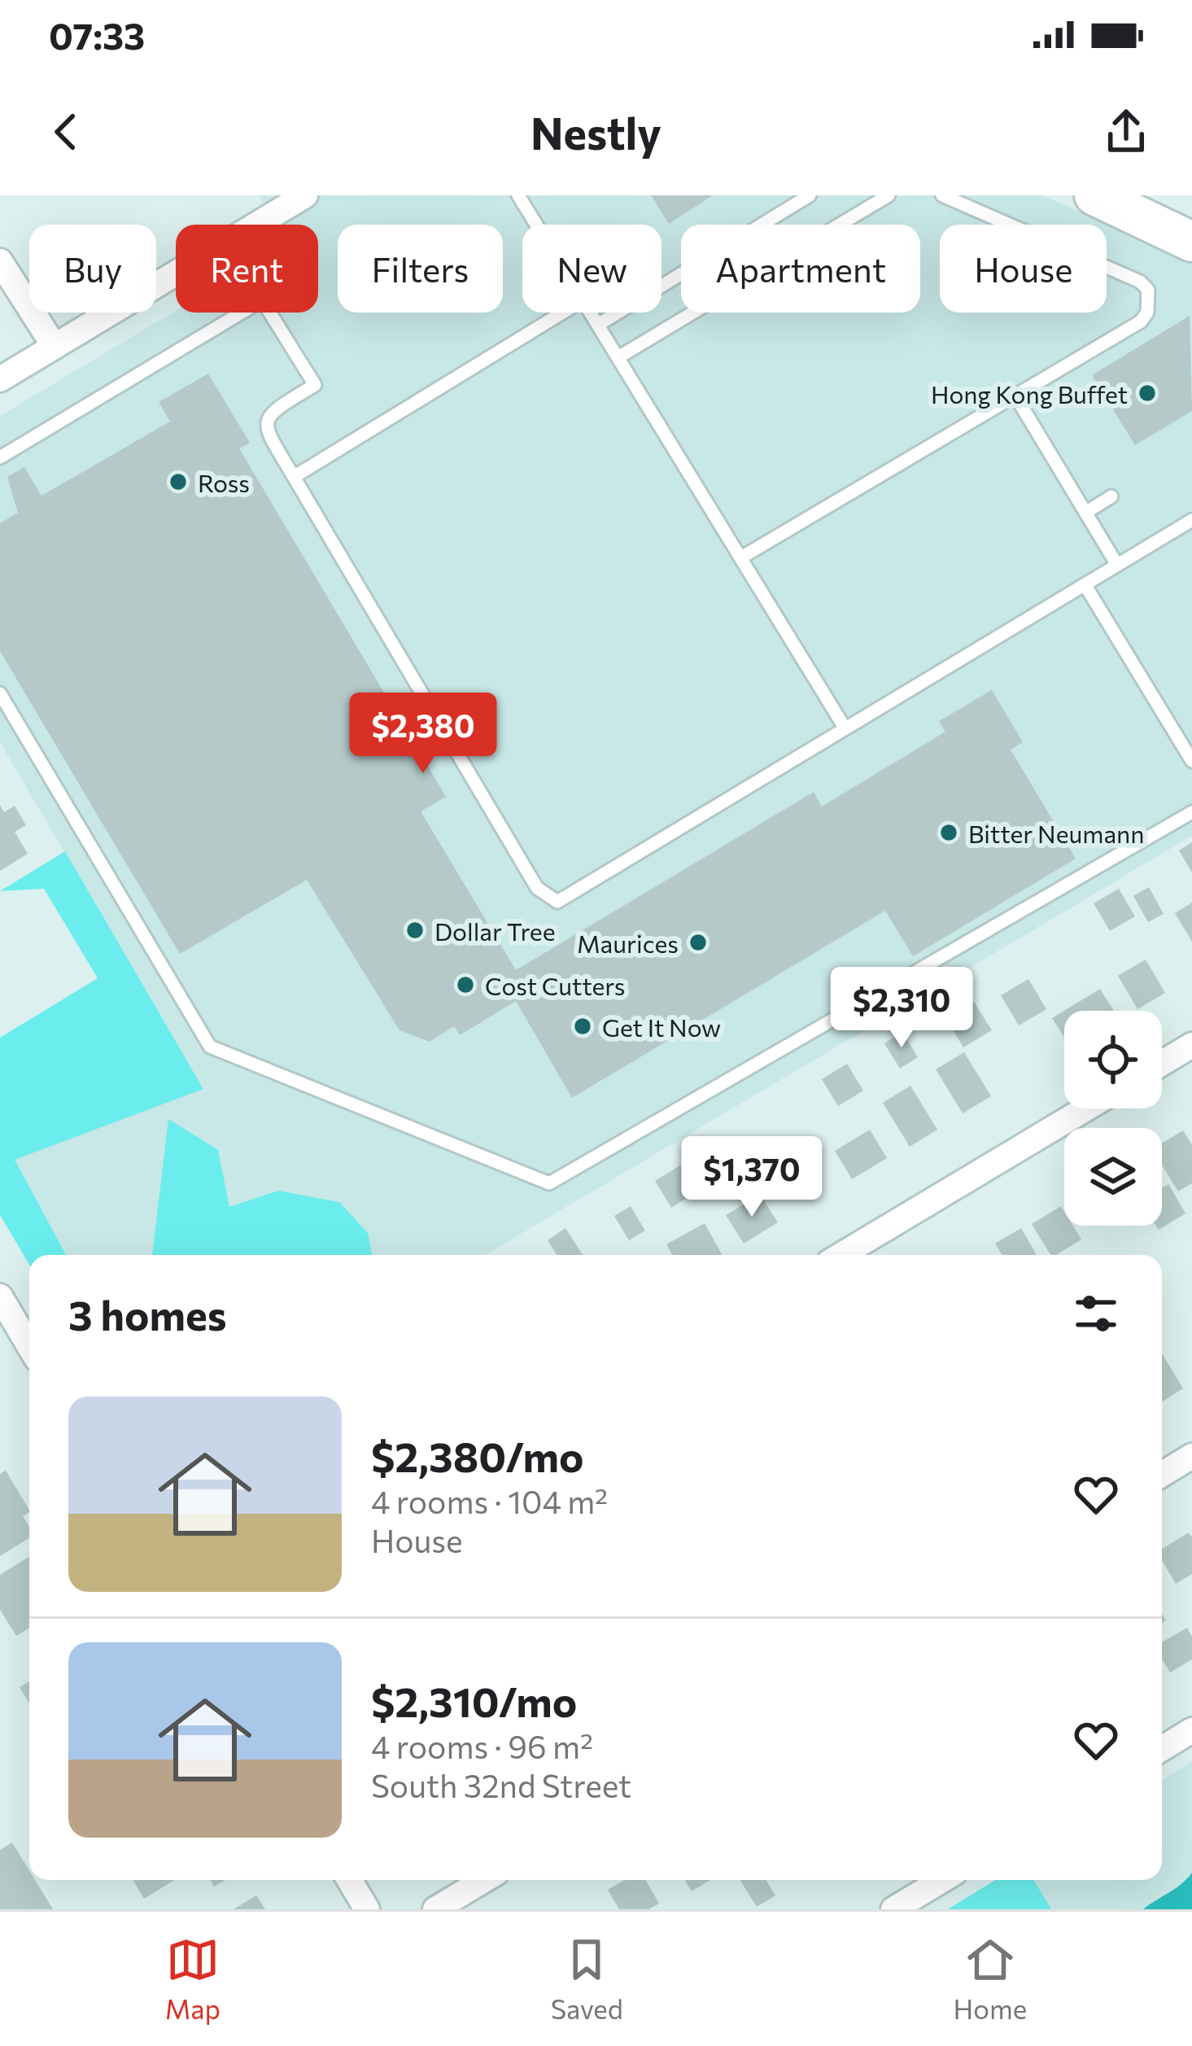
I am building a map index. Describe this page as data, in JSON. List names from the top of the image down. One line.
{"places":["Hong Kong Buffet","Ross","Bitter Neumann","Dollar Tree","Maurices","Cost Cutters","Get It Now"],"page":{"status":"07:33","header":"Nestly","chip":["Buy","Rent","Filters","New","Apartment","House"],"price":["$2,380","$2,310","$1,370"],"heading":"3 homes","list":[{"name":"$2,380/mo","note":"4 rooms · 104 m² · House"},{"name":"$2,310/mo","note":"4 rooms · 96 m² · South 32nd Street"}],"tabs":["Map","Saved","Home"]}}
